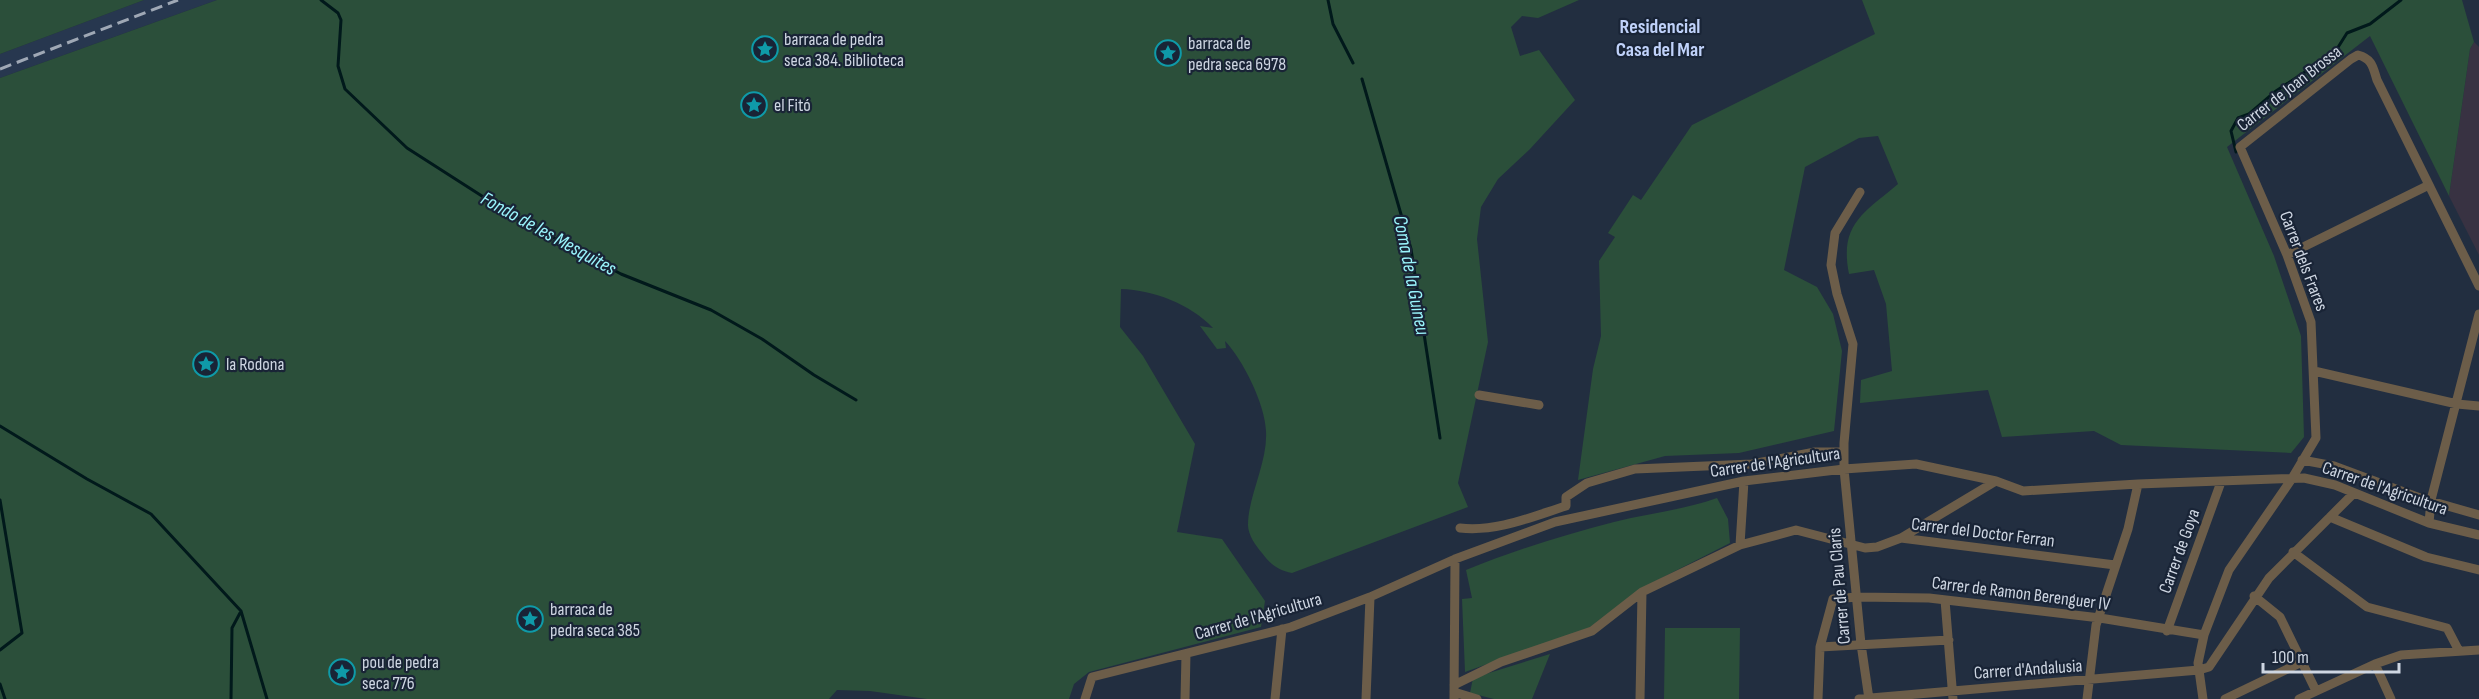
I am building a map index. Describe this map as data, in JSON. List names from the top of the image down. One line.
{"streets":{"street":["Carrer de Joan Brossa","Carrer dels Frares","Carrer de l'Agricultura","Carrer del Doctor Ferran","Carrer de Goya","Carrer de Pau Claris","Carrer de Ramon Berenguer IV","Carrer d'Andalusia"]},"crossings":[["Carrer de Joan Brossa","Carrer dels Frares"],["Carrer dels Frares","Carrer de l'Agricultura"],["Carrer dels Frares","Carrer de Ramon Berenguer IV"],["Carrer dels Frares","Carrer d'Andalusia"],["Carrer de l'Agricultura","Carrer de Goya"],["Carrer de l'Agricultura","Carrer de Pau Claris"],["Carrer del Doctor Ferran","Carrer de Pau Claris"],["Carrer de Goya","Carrer de Ramon Berenguer IV"],["Carrer de Pau Claris","Carrer de Ramon Berenguer IV"],["Carrer de Pau Claris","Carrer d'Andalusia"]],"districts":["Residencial Casa del Mar"],"water":["Fondo de les Mesquites","Coma de la Guineu"],"places":{"place":["barraca de pedra seca 384. Biblioteca","barraca de pedra seca 6978","el Fitó","la Rodona","barraca de pedra seca 385","pou de pedra seca 776"]},"scale_bar":"100 m"}
